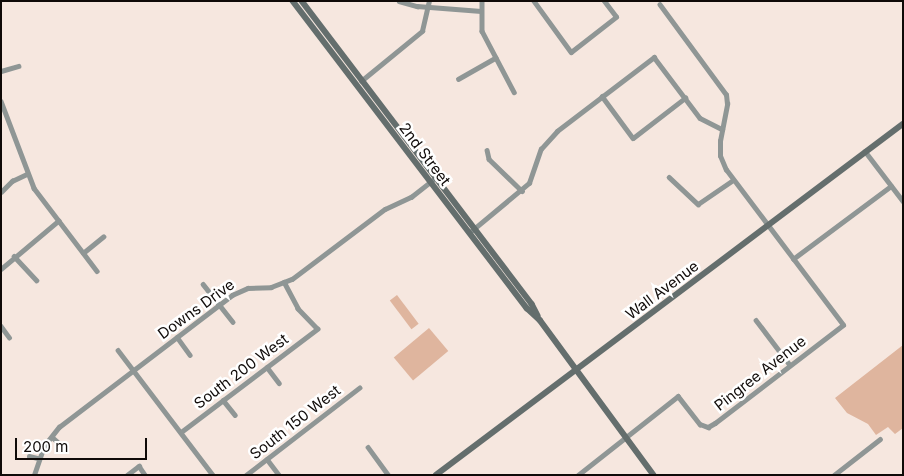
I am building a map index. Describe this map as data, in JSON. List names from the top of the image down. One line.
{"streets":{"main road":["2nd Street","Wall Avenue"],"street":["Downs Drive","South 200 West","Pingree Avenue","South 150 West"]},"crossings":[["2nd Street","Wall Avenue"],["2nd Street","Downs Drive"],["2nd Street","Pingree Avenue"],["Downs Drive","South 200 West"]],"scale_bar":"200 m"}
